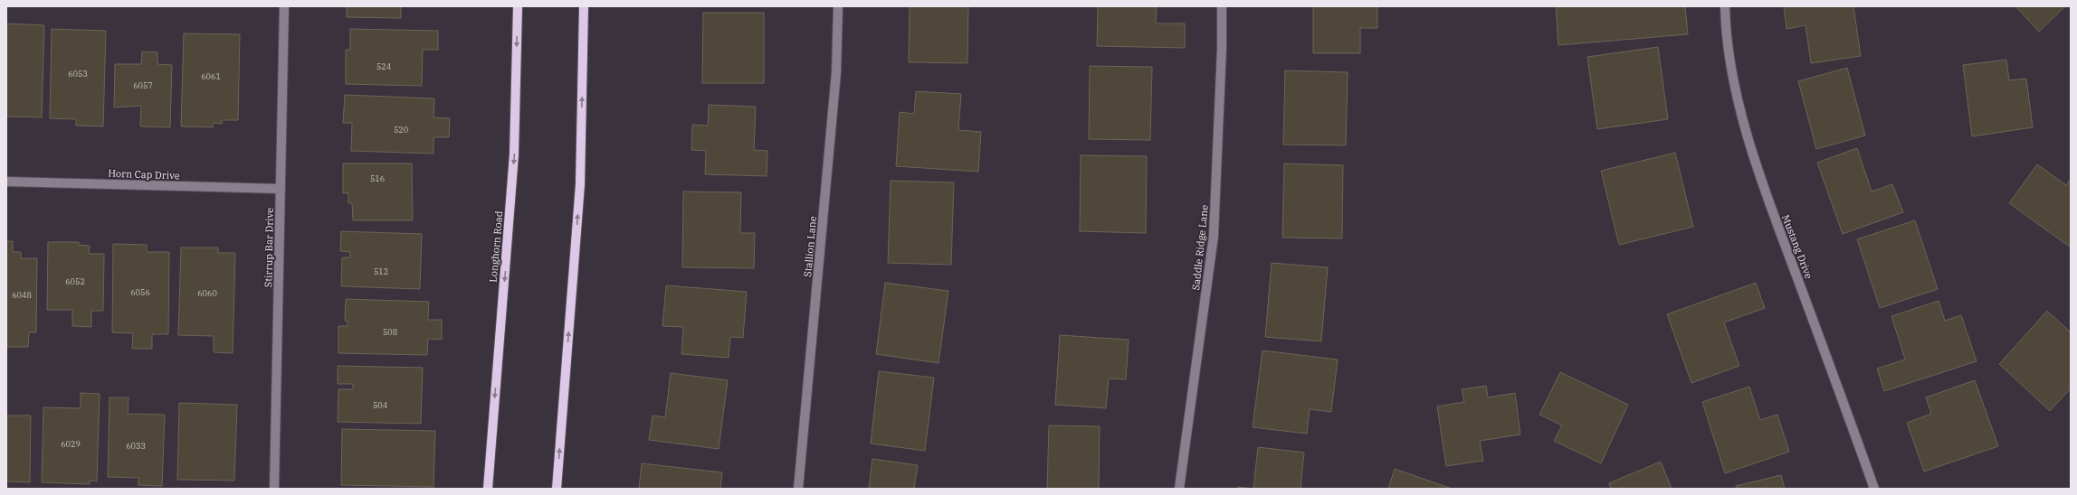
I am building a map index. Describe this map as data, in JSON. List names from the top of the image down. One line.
{"streets":{"main road":["Longhorn Road"],"street":["Horn Cap Drive","Stallion Lane","Mustang Drive","Stirrup Bar Drive","Saddle Ridge Lane"]},"crossings":[["Horn Cap Drive","Stirrup Bar Drive"]],"house_numbers":["524","6053","6061","6057","520","516","512","6052","6056","6060","6048","508","504","6029","6033"]}
